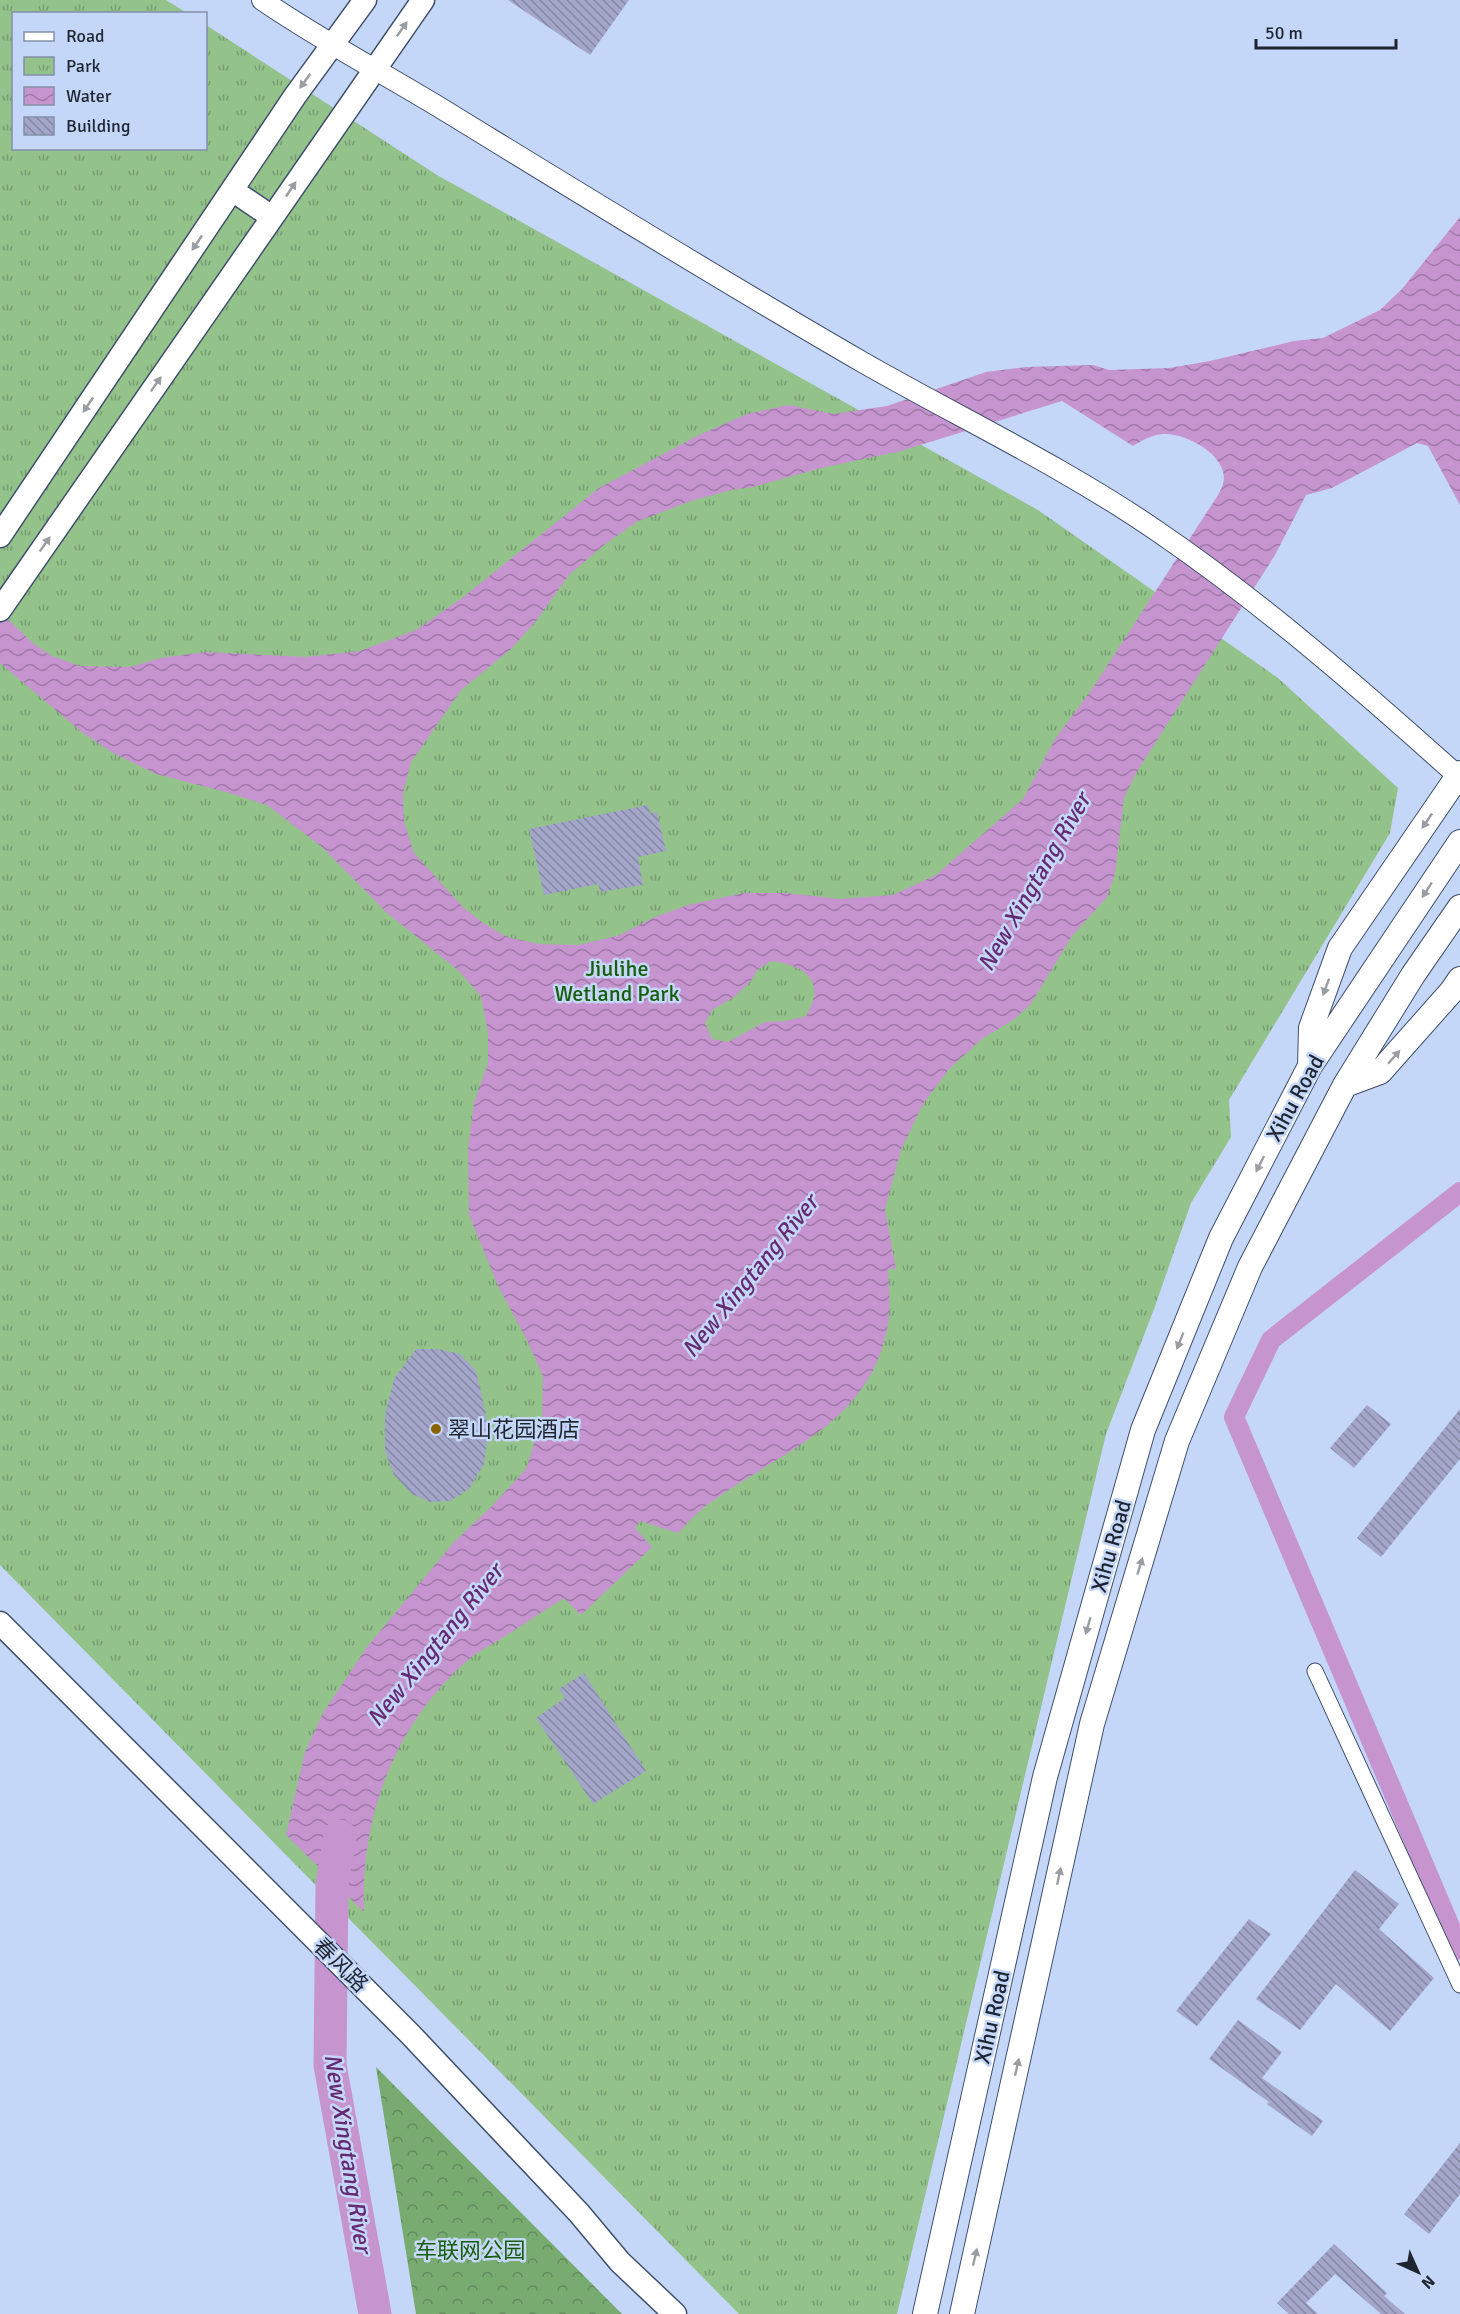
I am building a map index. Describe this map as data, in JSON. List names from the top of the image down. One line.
{"streets":{"main road":["Xihu Road","春风路"]},"water":["New Xingtang River"],"parks":["Jiulihe Wetland Park","车联网公园"],"places":["翠山花园酒店"],"legend":["Road","Park","Water","Building"],"scale_bar":"50 m","north":"bottom right"}
